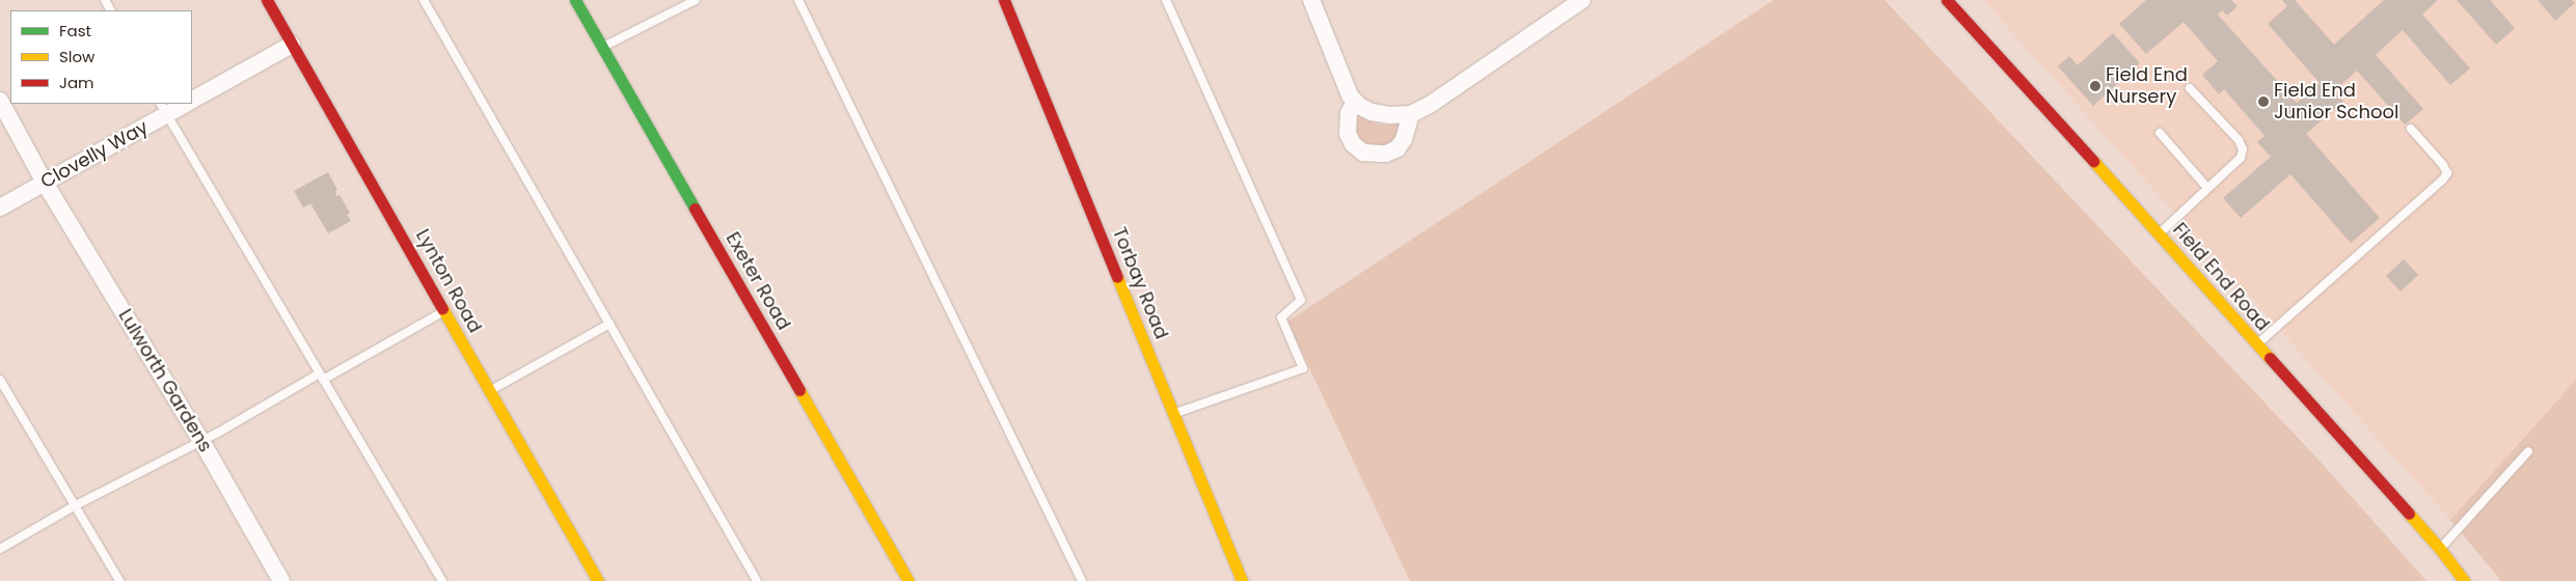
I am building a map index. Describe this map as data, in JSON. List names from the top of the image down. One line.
{"streets":{"street":["Clovelly Way","Field End Road","Lynton Road","Exeter Road","Torbay Road","Lulworth Gardens"]},"crossings":[["Clovelly Way","Lynton Road"],["Clovelly Way","Lulworth Gardens"]],"places":["Field End Nursery","Field End Junior School"],"legend":["Fast","Slow","Jam"]}
